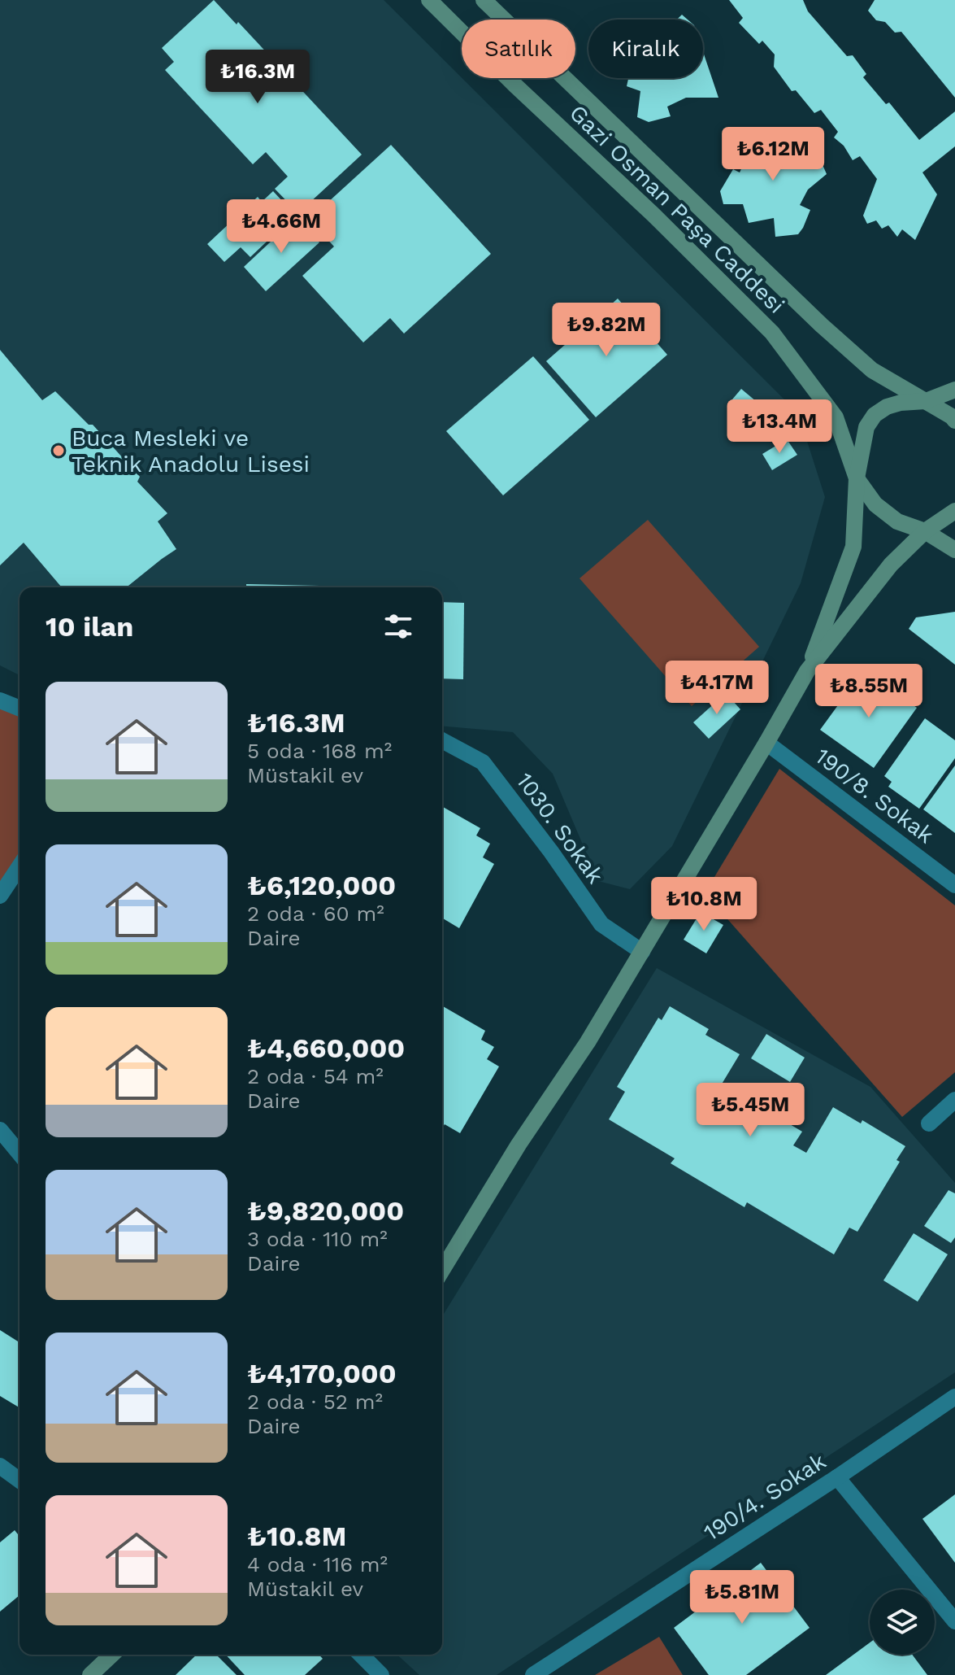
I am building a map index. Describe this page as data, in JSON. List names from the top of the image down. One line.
{"streets":{"main road":["Gazi Osman Paşa Caddesi"],"street":["190/8. Sokak","1030. Sokak","190/4. Sokak"]},"places":["Buca Mesleki ve Teknik Anadolu Lisesi"],"page":{"chip":["Satılık","Kiralık"],"price":["₺16.3M","₺6.12M","₺4.66M","₺9.82M","₺13.4M","₺4.17M","₺8.55M","₺10.8M","₺5.45M","₺5.81M"],"heading":"10 ilan","list":[{"name":"₺16.3M","note":"5 oda · 168 m² · Müstakil ev"},{"name":"₺6,120,000","note":"2 oda · 60 m² · Daire"},{"name":"₺4,660,000","note":"2 oda · 54 m² · Daire"},{"name":"₺9,820,000","note":"3 oda · 110 m² · Daire"},{"name":"₺4,170,000","note":"2 oda · 52 m² · Daire"},{"name":"₺10.8M","note":"4 oda · 116 m² · Müstakil ev"}]}}
